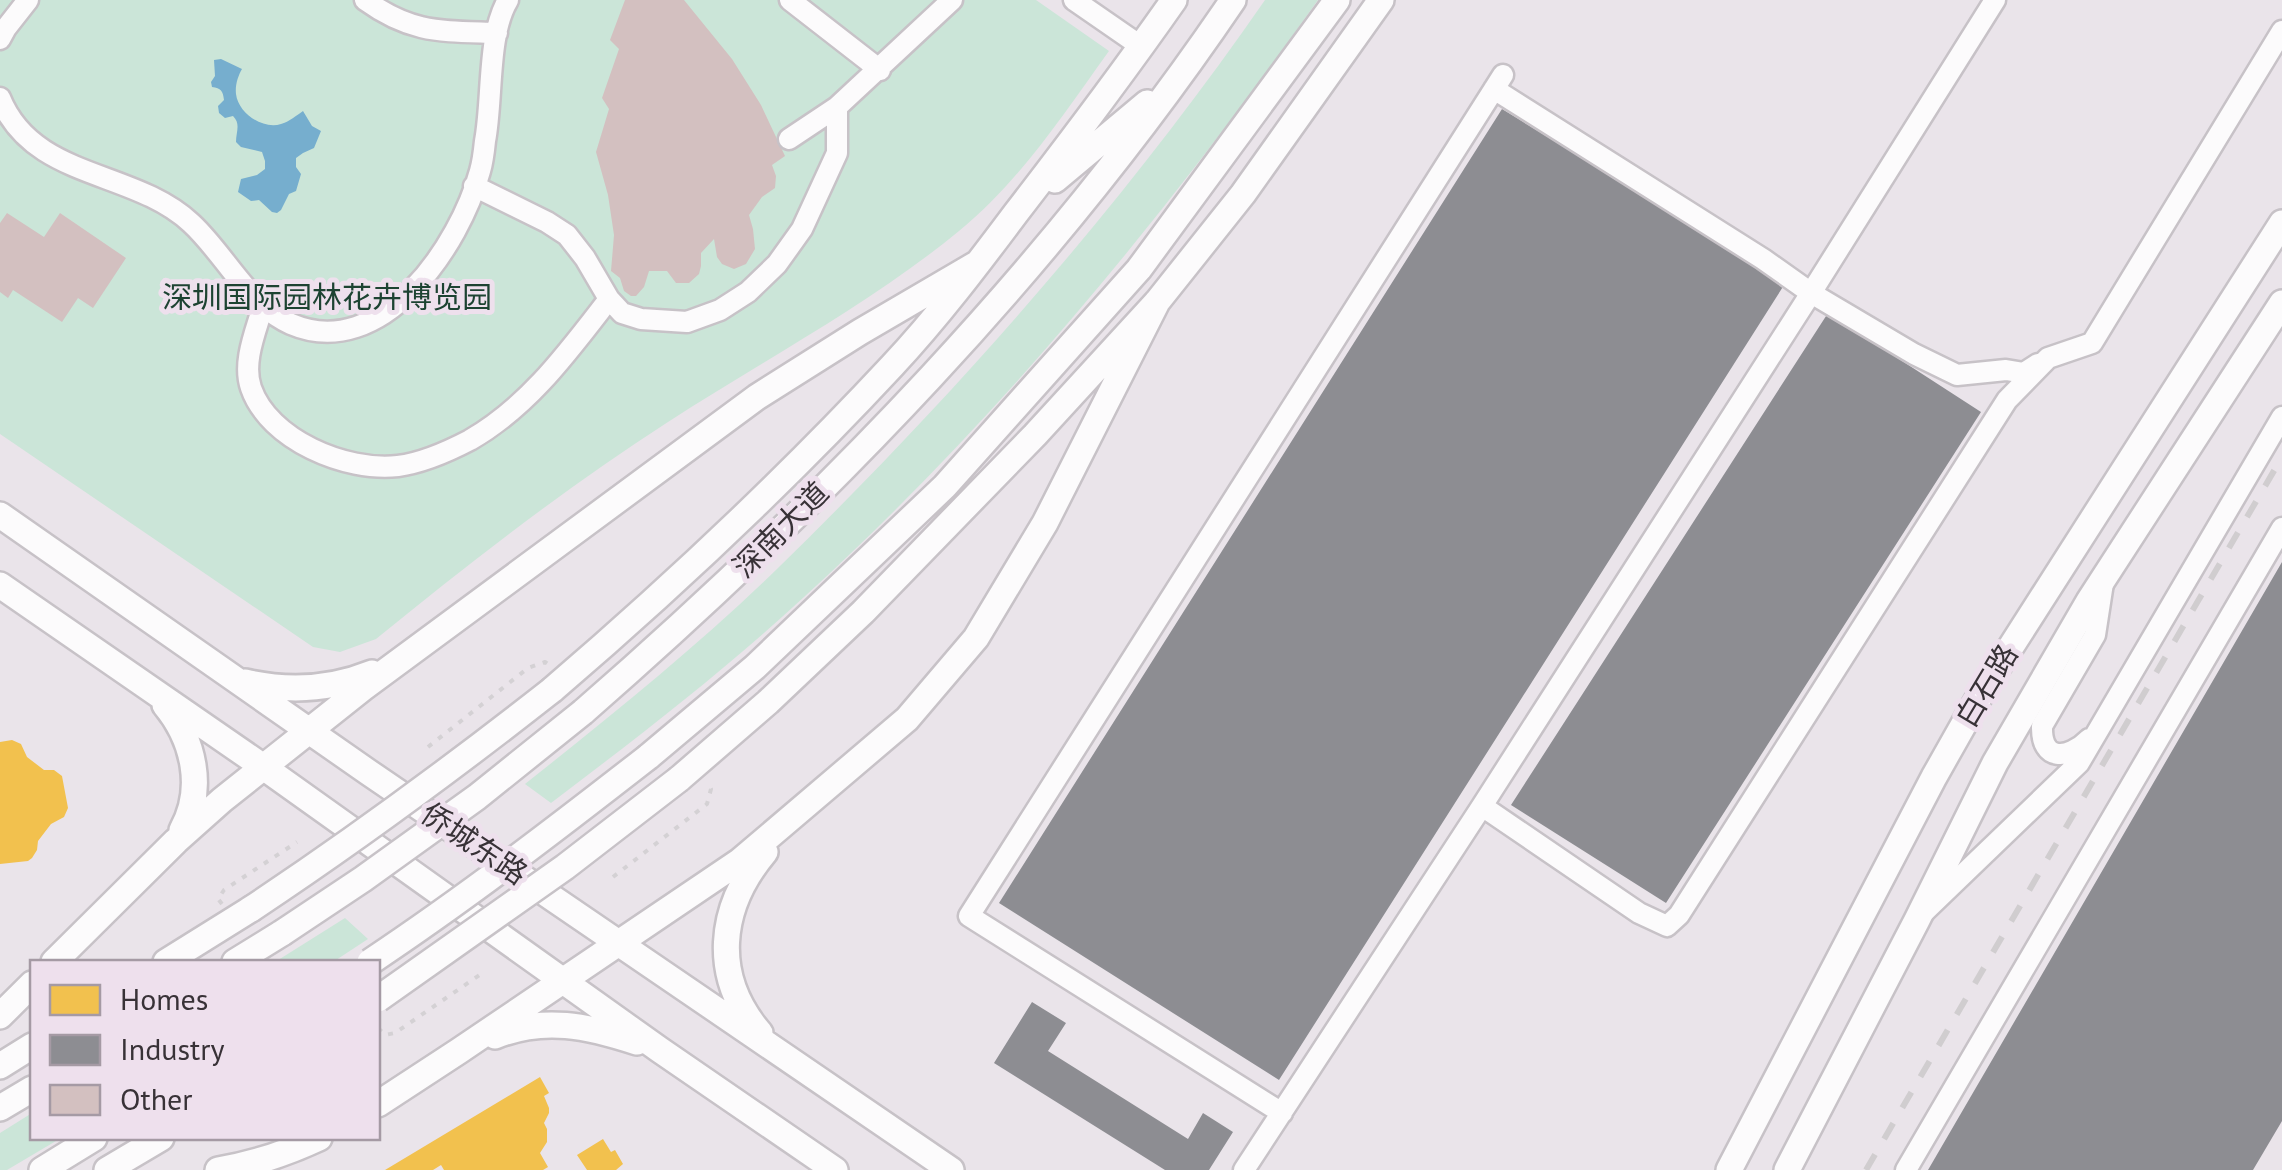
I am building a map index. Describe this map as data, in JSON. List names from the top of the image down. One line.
{"streets":{"main road":["深南大道","白石路","侨城东路"]},"parks":["深圳国际园林花卉博览园"],"legend":["Homes","Industry","Other"]}
